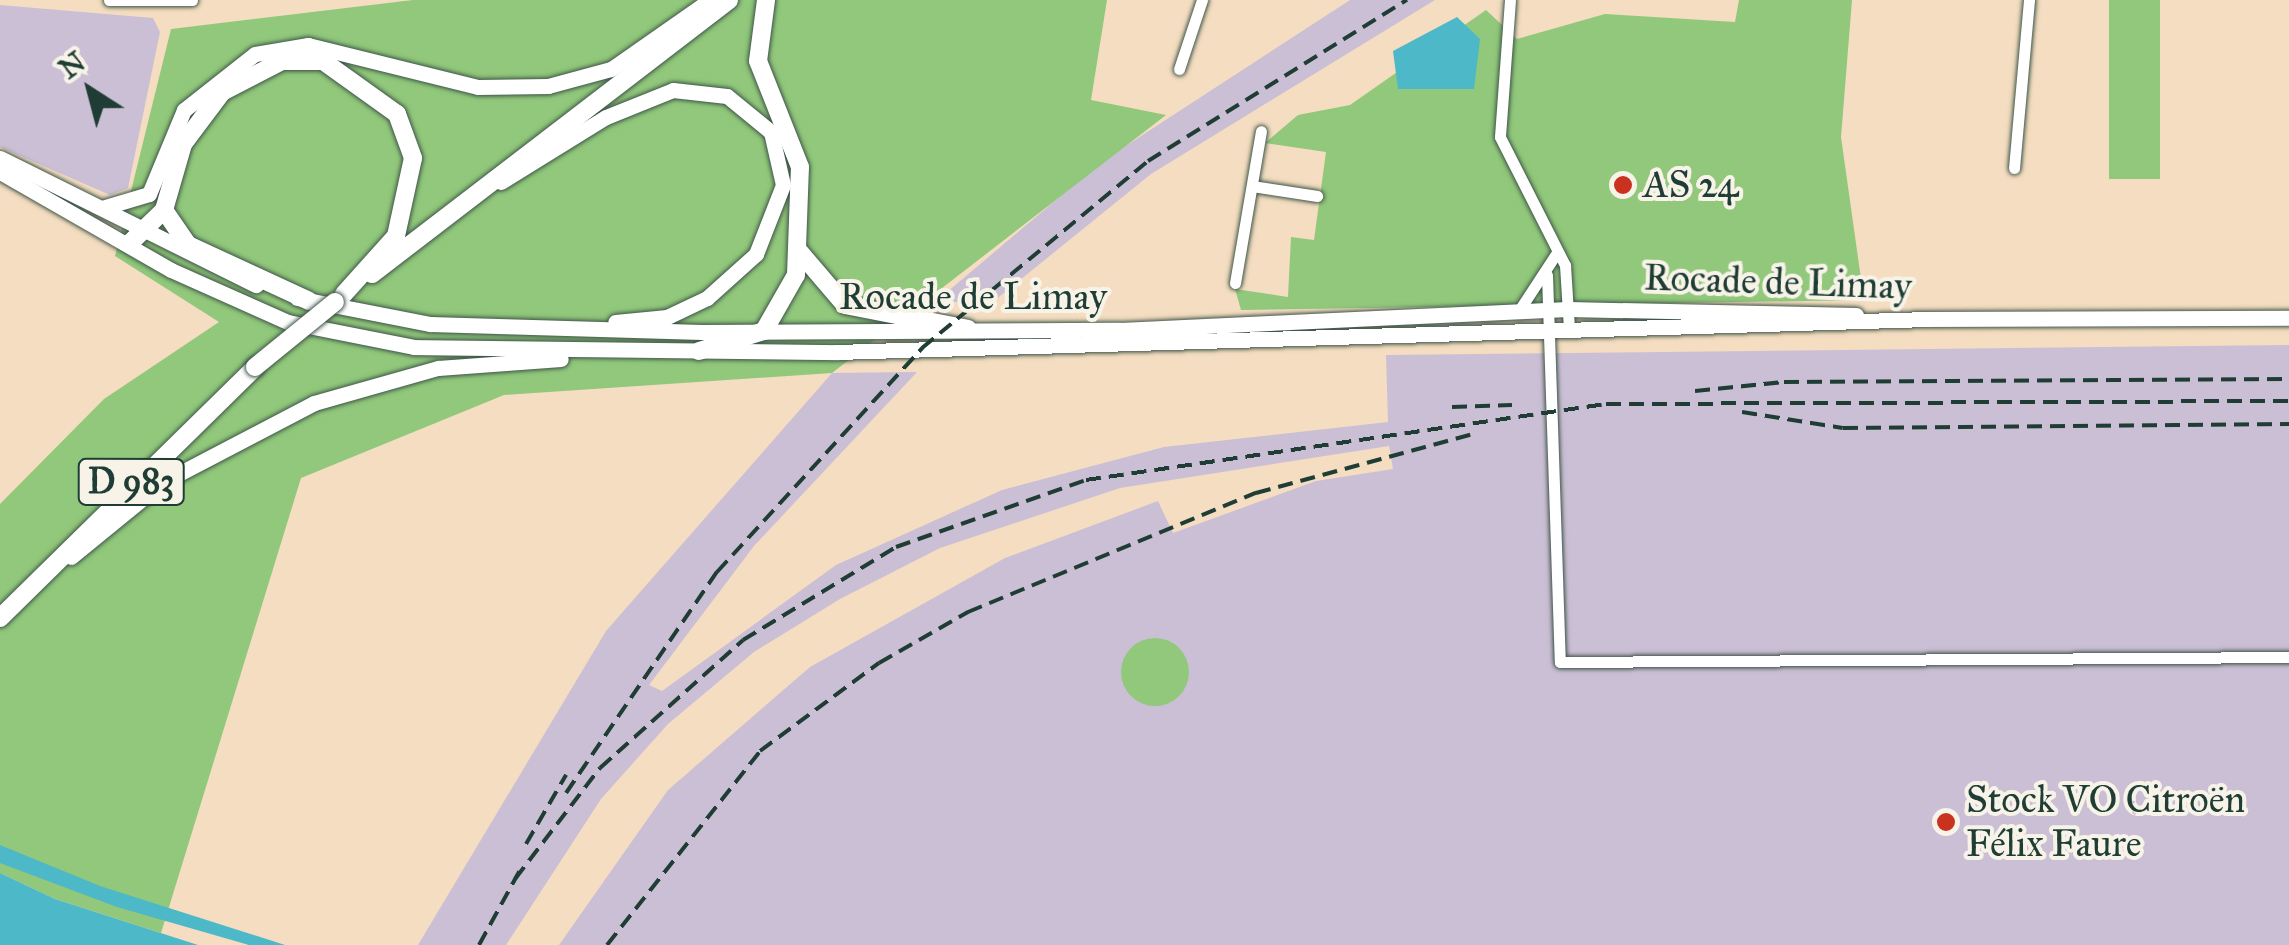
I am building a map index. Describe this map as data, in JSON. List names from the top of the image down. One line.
{"streets":{"main road":["Rocade de Limay","D 983"]},"places":["AS 24","Stock VO Citroën Félix Faure"],"north":"top left"}
